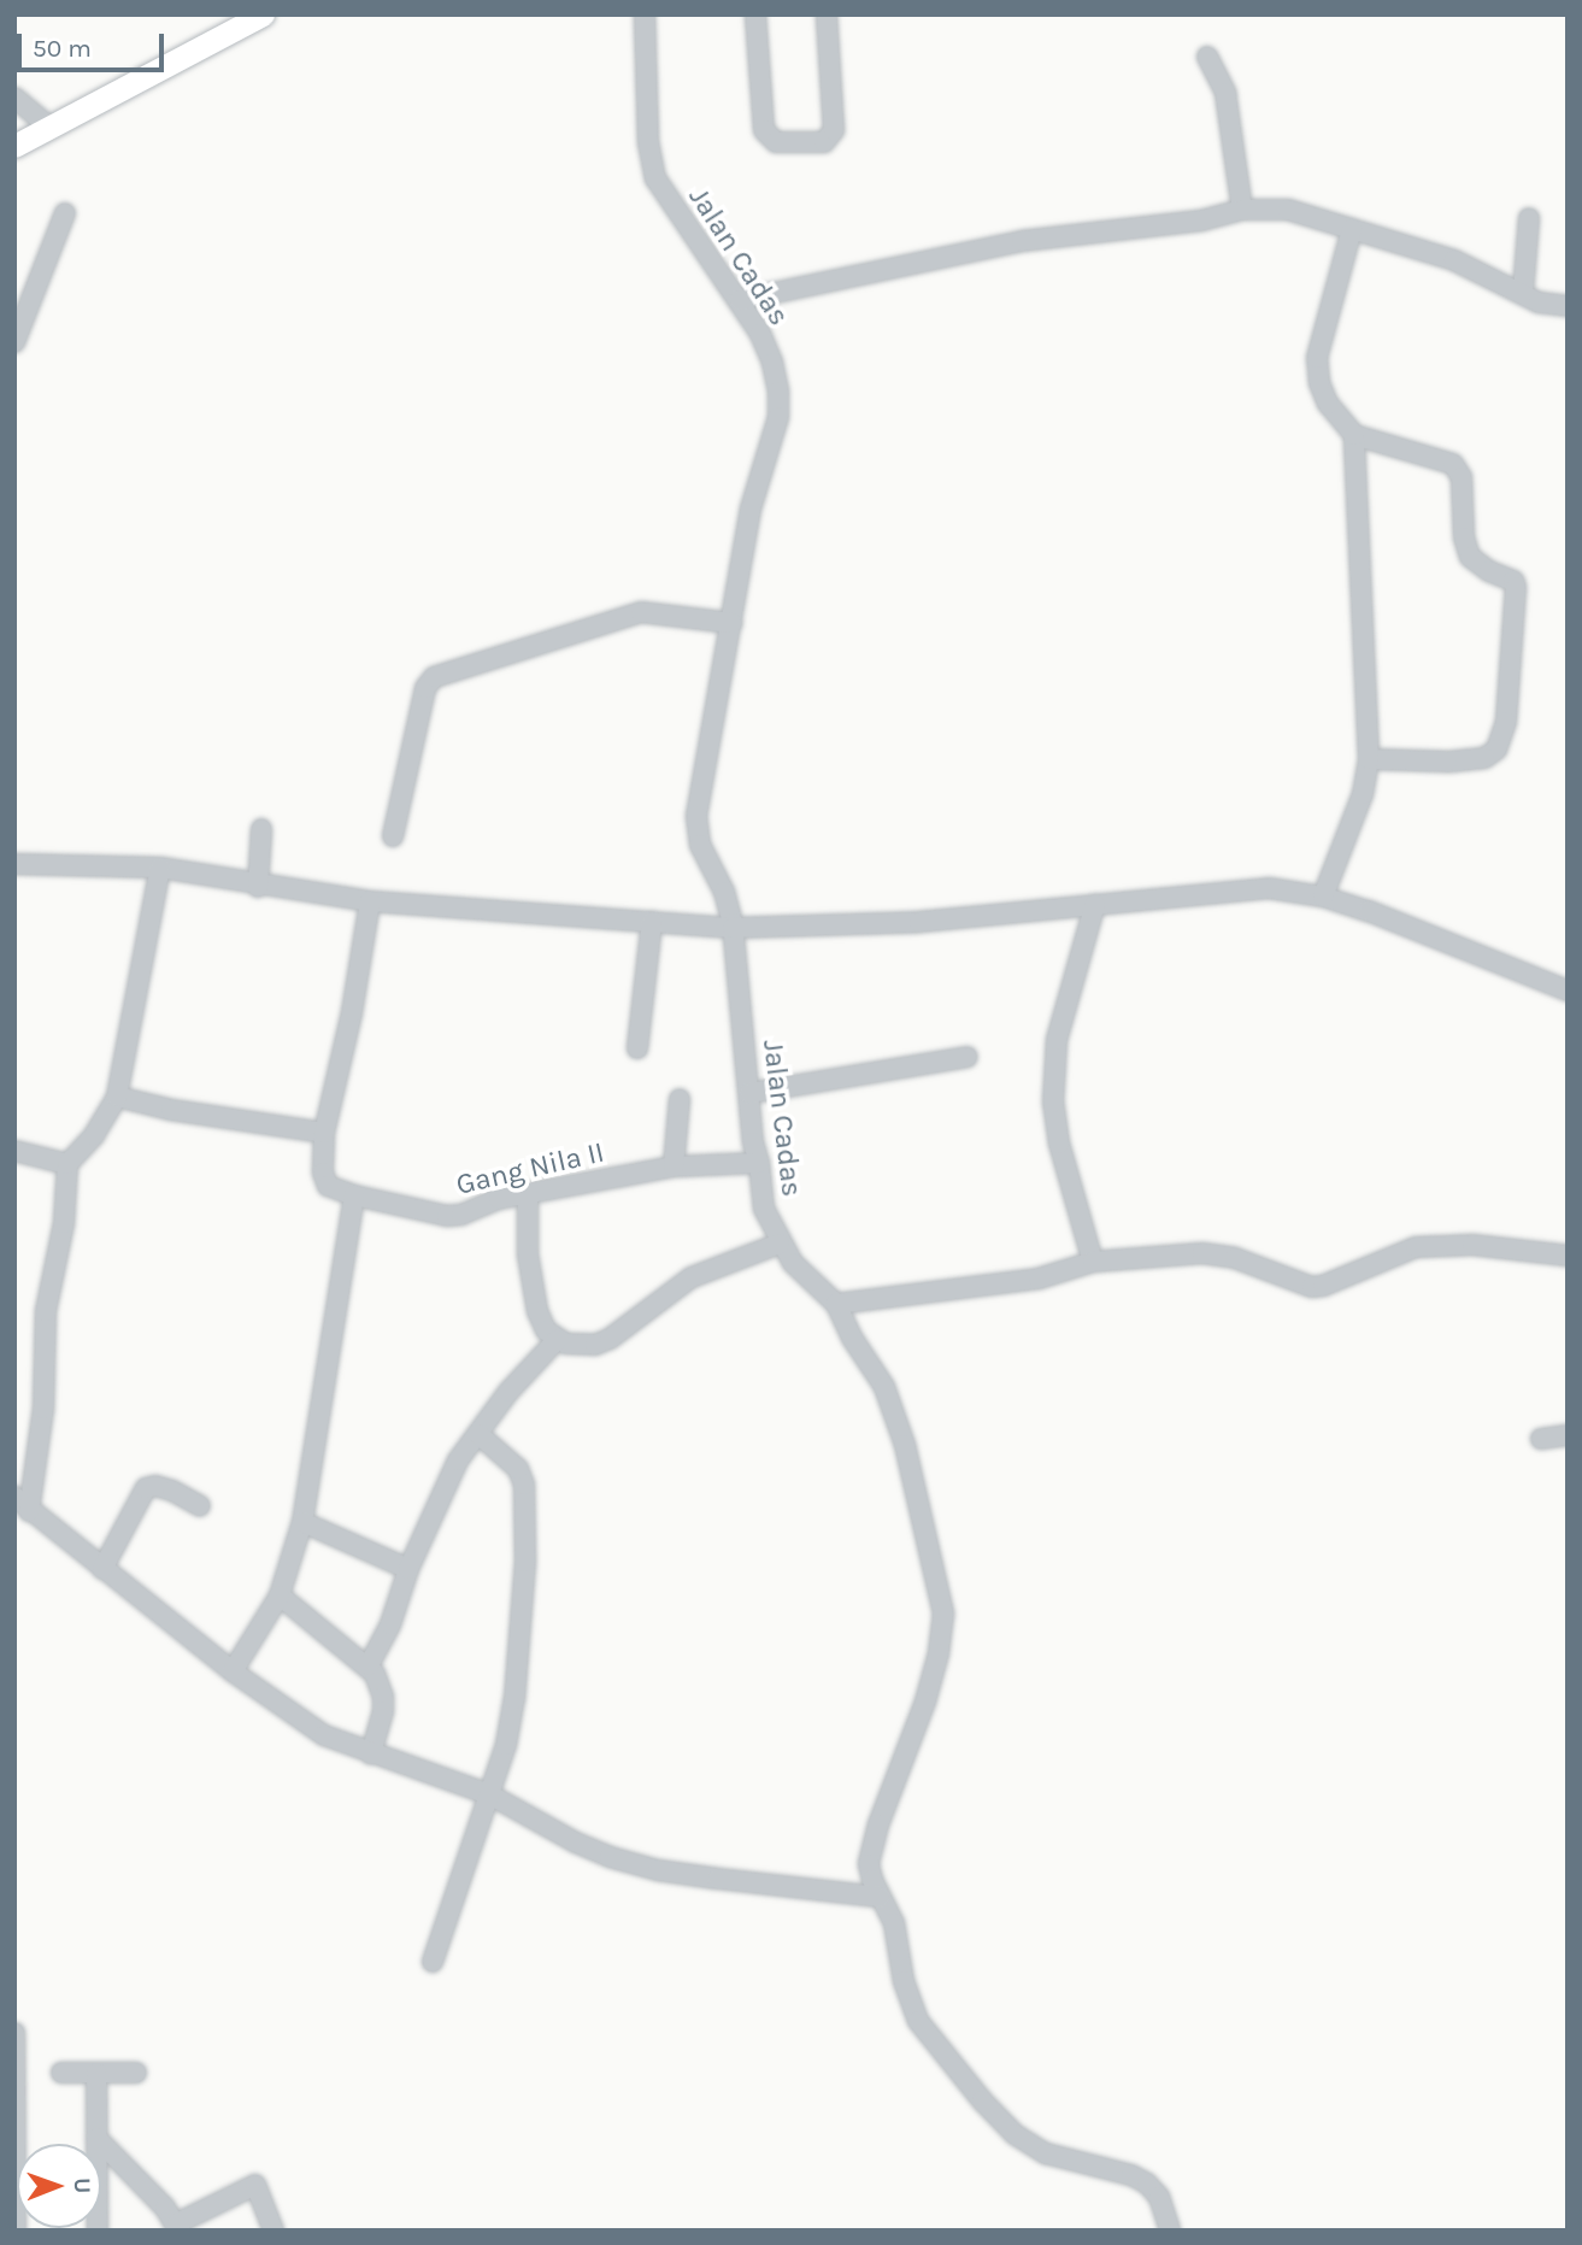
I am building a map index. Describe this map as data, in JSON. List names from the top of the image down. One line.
{"streets":{"street":["Jalan Cadas","Gang Nila II"]},"crossings":[["Jalan Cadas","Gang Nila II"]],"scale_bar":"50 m","north":"right"}
